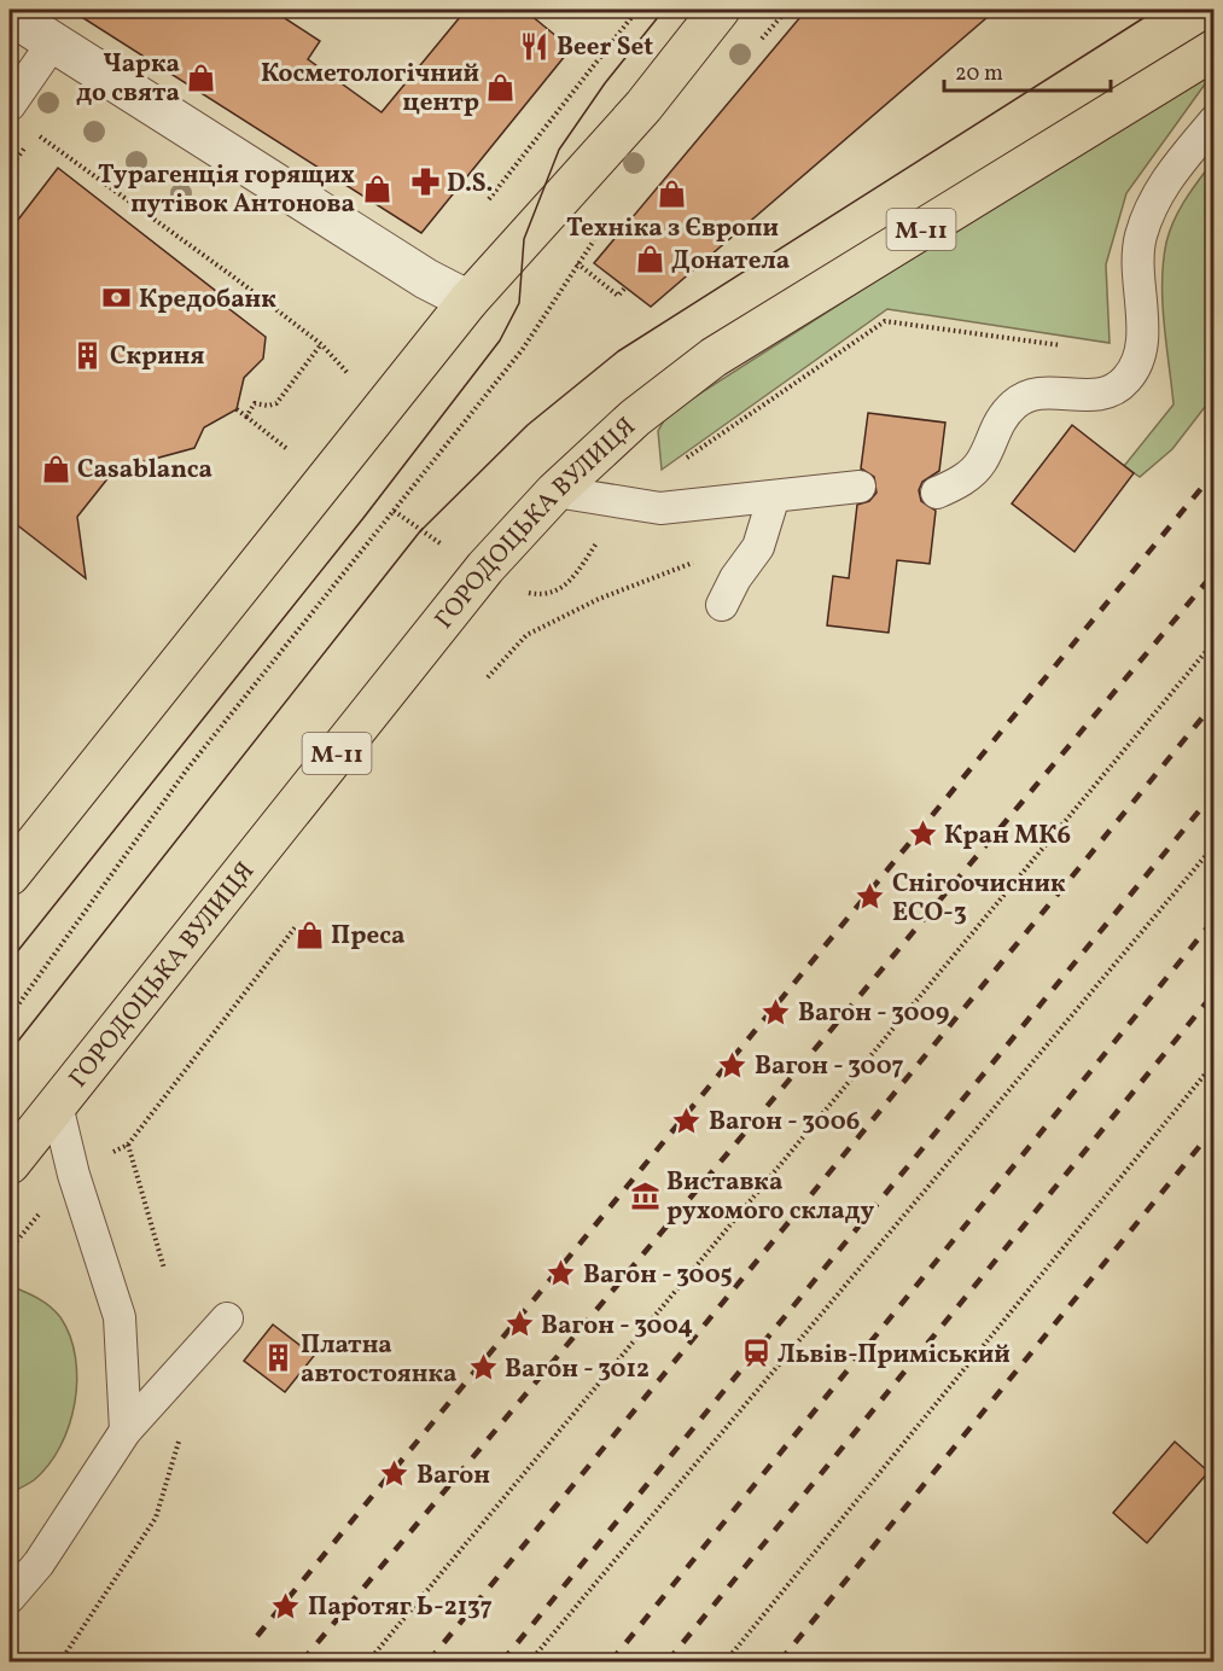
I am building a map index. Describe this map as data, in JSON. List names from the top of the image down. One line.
{"streets":{"main road":["М-11","ГОРОДОЦЬКА ВУЛИЦЯ"]},"places":{"restaurant":["Beer Set"],"shop":["Чарка до свята","Косметологічний центр","Турагенція горящих путівок Антонова","Техніка з Європи","Донатела","Casablanca","Преса"],"pharmacy":["D.S."],"bank":["Кредобанк"],"building":["Скриня","Платна автостоянка"],"place":["Кран МК6","Снігоочисник ЕСО-3","Вагон - 3009","Вагон - 3007","Вагон - 3006","Вагон - 3005","Вагон - 3004","Вагон - 3012","Вагон","Паротяг Ь-2137"],"museum":["Виставка рухомого складу"],"station":["Львів-Приміський"]},"scale_bar":"20 m"}
